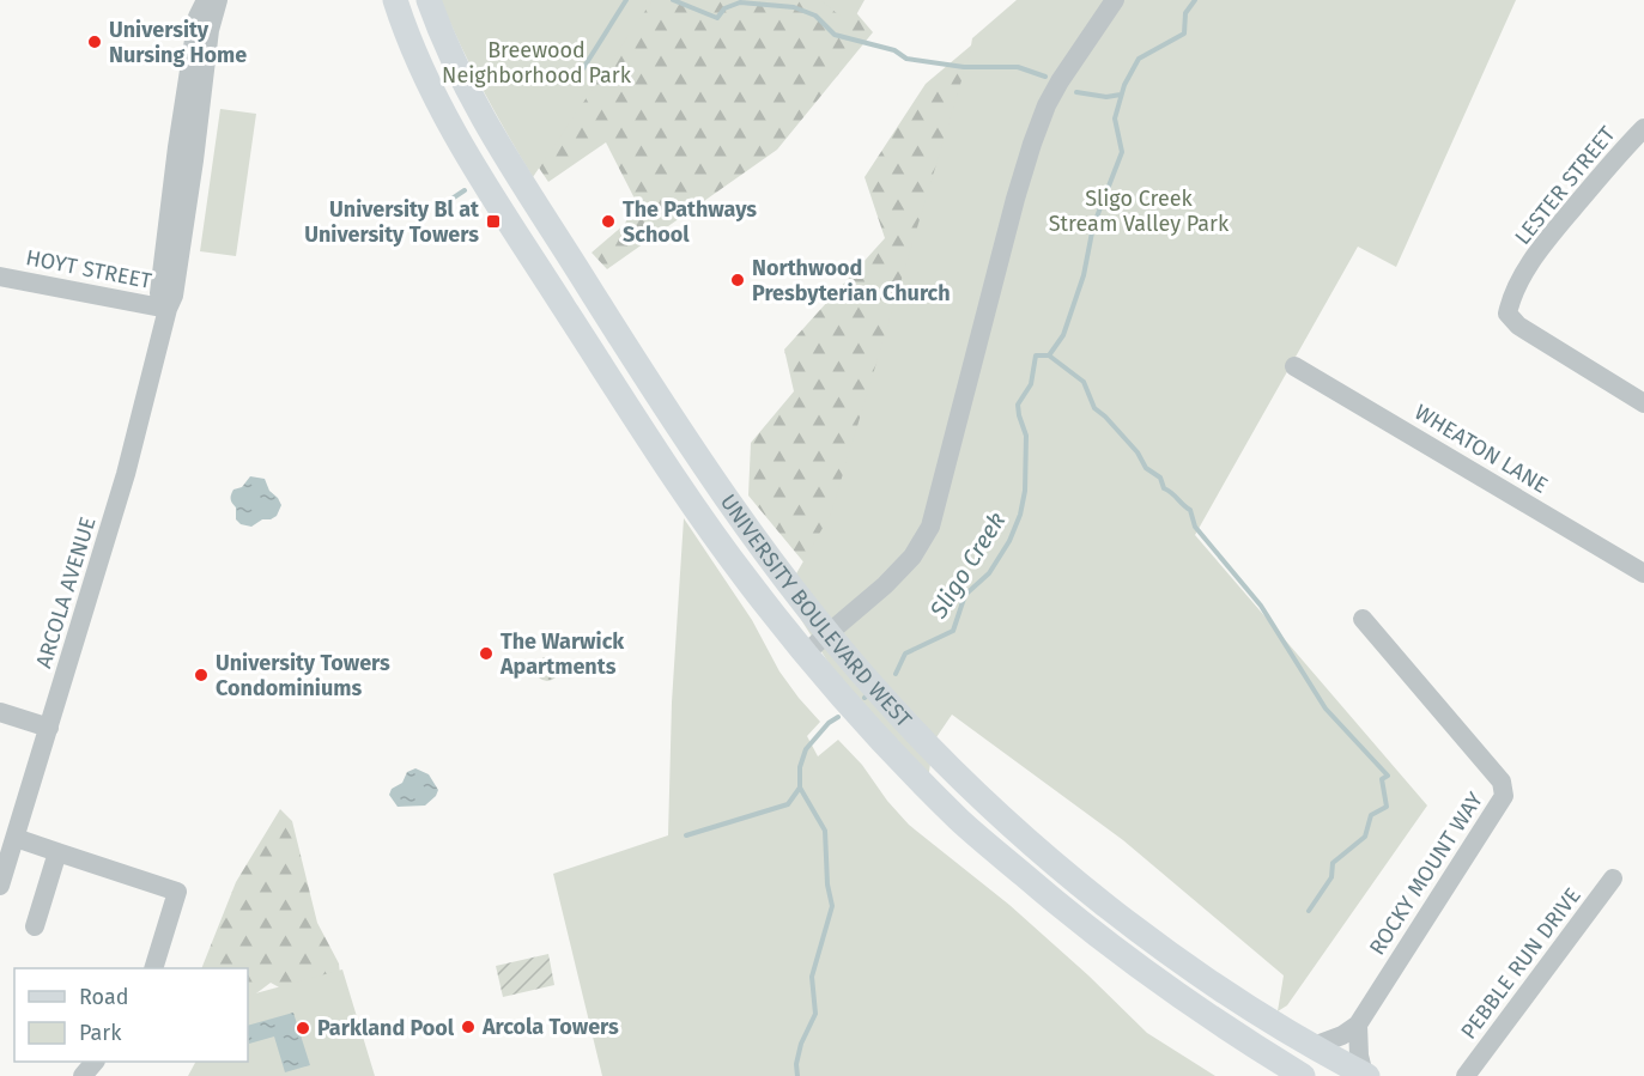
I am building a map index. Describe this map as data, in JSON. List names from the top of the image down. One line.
{"streets":{"main road":["UNIVERSITY BOULEVARD WEST"],"street":["LESTER STREET","HOYT STREET","WHEATON LANE","ARCOLA AVENUE","ROCKY MOUNT WAY","PEBBLE RUN DRIVE"]},"crossings":[["HOYT STREET","ARCOLA AVENUE"],["UNIVERSITY BOULEVARD WEST","ROCKY MOUNT WAY"]],"water":["Sligo Creek"],"parks":["Breewood Neighborhood Park","Sligo Creek Stream Valley Park"],"places":{"other":["University Nursing Home","The Pathways School","Northwood Presbyterian Church","The Warwick Apartments","University Towers Condominiums","Arcola Towers","Parkland Pool"],"transit":["University Bl at University Towers"]},"legend":["Road","Park"]}
